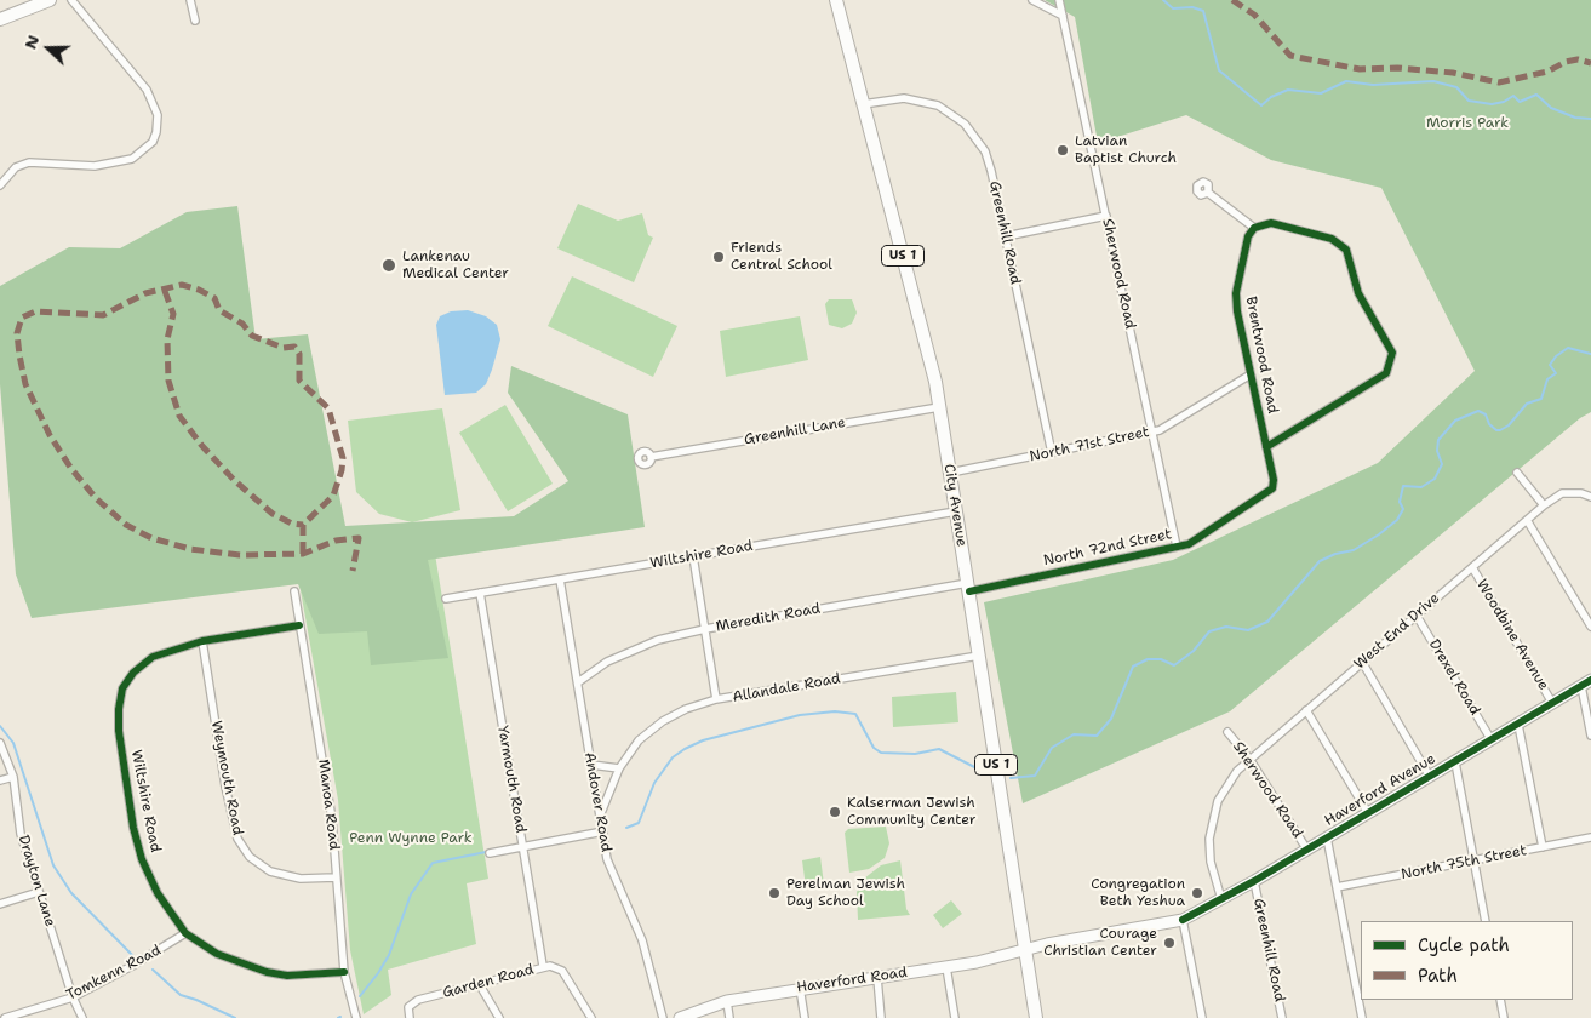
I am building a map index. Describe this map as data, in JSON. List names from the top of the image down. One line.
{"streets":{"highway":["US 1","City Avenue"],"main road":["Haverford Avenue","Haverford Road"],"street":["Greenhill Road","Sherwood Road","Brentwood Road","Greenhill Lane","North 71st Street","North 72nd Street","Wiltshire Road","Meredith Road","West End Drive","Woodbine Avenue","Drexel Road","Allandale Road","Weymouth Road","Yarmouth Road","Andover Road","Manoa Road","North 75th Street","Drayton Lane","Tomkenn Road","Garden Road"]},"crossings":[["Greenhill Road","North 71st Street"],["Greenhill Road","City Avenue"],["Greenhill Road","Haverford Avenue"],["Sherwood Road","North 71st Street"],["Sherwood Road","North 72nd Street"],["Sherwood Road","West End Drive"],["Sherwood Road","Haverford Avenue"],["Sherwood Road","North 75th Street"],["Brentwood Road","North 71st Street"],["Brentwood Road","North 72nd Street"],["Greenhill Lane","City Avenue"],["North 71st Street","City Avenue"],["City Avenue","North 72nd Street"],["City Avenue","Wiltshire Road"],["City Avenue","Meredith Road"],["City Avenue","Allandale Road"],["City Avenue","Haverford Avenue"],["City Avenue","Haverford Road"],["North 72nd Street","Meredith Road"],["Wiltshire Road","Weymouth Road"],["Wiltshire Road","Yarmouth Road"],["Wiltshire Road","Andover Road"],["Wiltshire Road","Manoa Road"],["Wiltshire Road","Tomkenn Road"],["Meredith Road","Andover Road"],["West End Drive","Woodbine Avenue"],["West End Drive","Drexel Road"],["Woodbine Avenue","Haverford Avenue"],["Drexel Road","Haverford Avenue"],["Allandale Road","Andover Road"],["Weymouth Road","Manoa Road"],["Yarmouth Road","Garden Road"],["Haverford Avenue","Haverford Road"],["Drayton Lane","Tomkenn Road"]],"parks":["Morris Park","Penn Wynne Park"],"places":["Latvian Baptist Church","Friends Central School","Lankenau Medical Center","Kalserman Jewish Community Center","Perelman Jewish Day School","Congregation Beth Yeshua","Courage Christian Center"],"legend":["Cycle path","Path"],"north":"left"}
